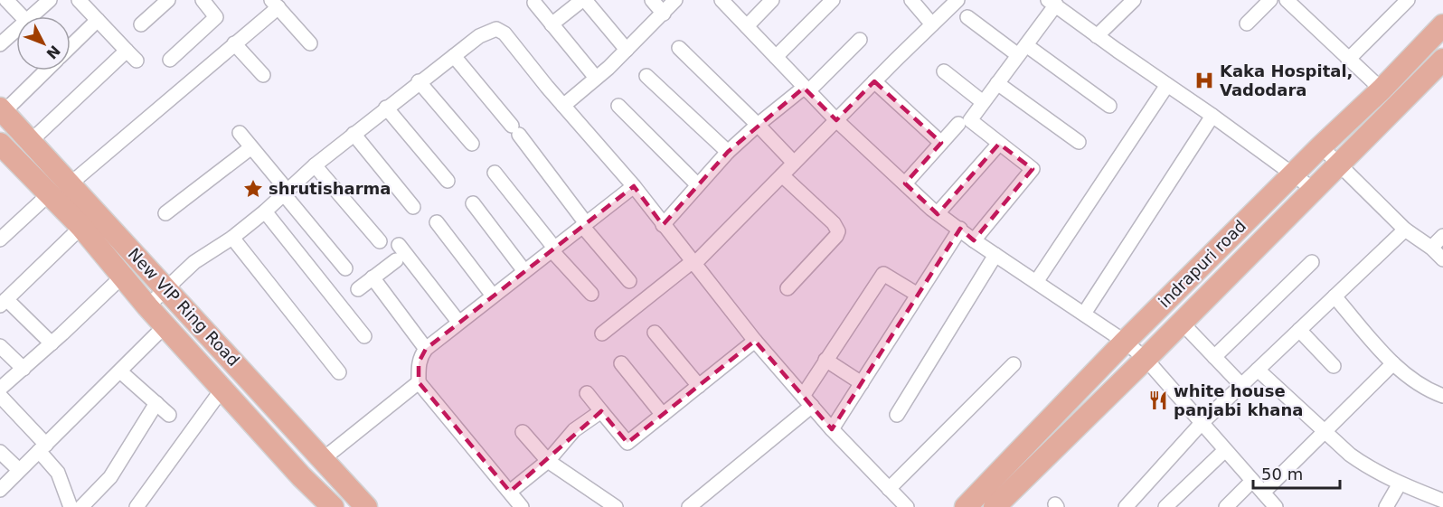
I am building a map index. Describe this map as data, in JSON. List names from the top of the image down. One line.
{"streets":{"main road":["indrapuri road","New VIP Ring Road"]},"places":{"hospital":["Kaka Hospital, Vadodara"],"place":["shrutisharma"],"restaurant":["white house panjabi khana"]},"scale_bar":"50 m","north":"bottom right"}
